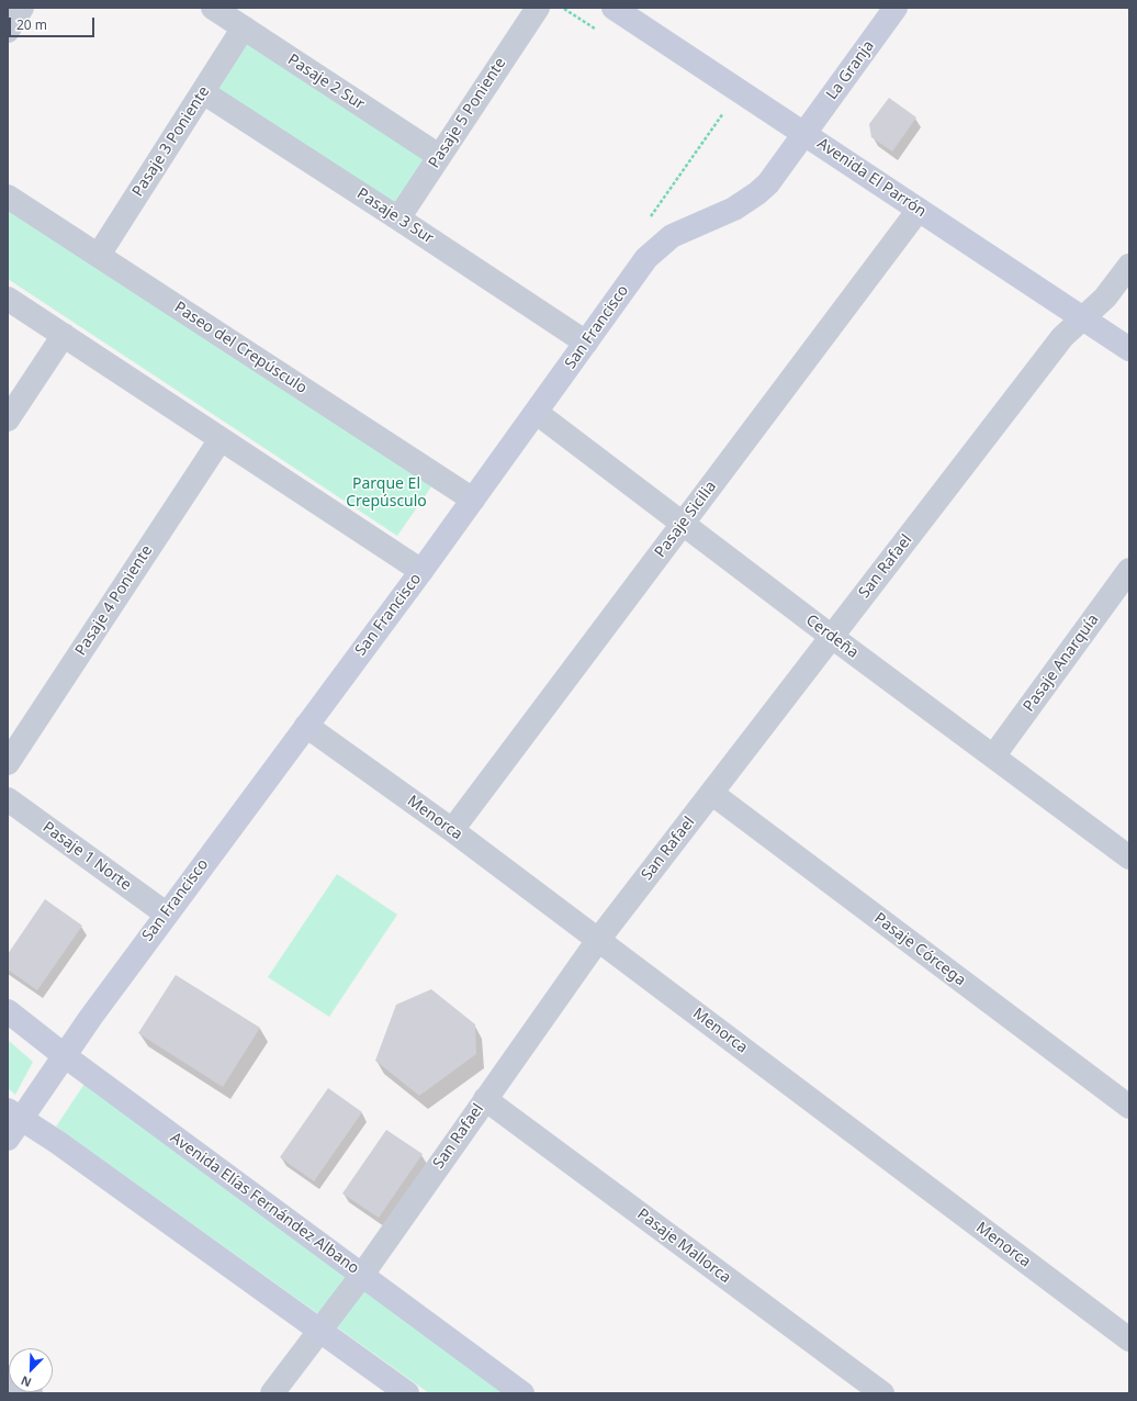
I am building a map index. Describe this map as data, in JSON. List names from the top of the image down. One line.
{"streets":{"main road":["La Granja","Avenida El Parrón","San Francisco","Avenida Elías Fernández Albano"],"street":["Pasaje 2 Sur","Pasaje 5 Poniente","Pasaje 3 Poniente","Pasaje 3 Sur","Paseo del Crepúsculo","Pasaje Sicilia","San Rafael","Pasaje 4 Poniente","Cerdeña","Pasaje Anarquía","Menorca","Pasaje 1 Norte","Pasaje Córcega","Pasaje Mallorca"]},"crossings":[["La Granja","Avenida El Parrón"],["La Granja","San Francisco"],["Pasaje 2 Sur","Pasaje 5 Poniente"],["Pasaje 2 Sur","Pasaje 3 Poniente"],["Pasaje 5 Poniente","Pasaje 3 Sur"],["Pasaje 3 Poniente","Pasaje 3 Sur"],["Pasaje 3 Poniente","Paseo del Crepúsculo"],["Avenida El Parrón","San Francisco"],["Avenida El Parrón","Pasaje Sicilia"],["Avenida El Parrón","San Rafael"],["Pasaje 3 Sur","San Francisco"],["San Francisco","Paseo del Crepúsculo"],["San Francisco","Cerdeña"],["San Francisco","Menorca"],["San Francisco","Pasaje 1 Norte"],["San Francisco","Avenida Elías Fernández Albano"],["Pasaje Sicilia","Cerdeña"],["Pasaje Sicilia","Menorca"],["San Rafael","Cerdeña"],["San Rafael","Menorca"],["San Rafael","Pasaje Córcega"],["San Rafael","Avenida Elías Fernández Albano"],["San Rafael","Pasaje Mallorca"],["Cerdeña","Pasaje Anarquía"]],"parks":["Parque El Crepúsculo"],"scale_bar":"20 m","north":"bottom left"}
